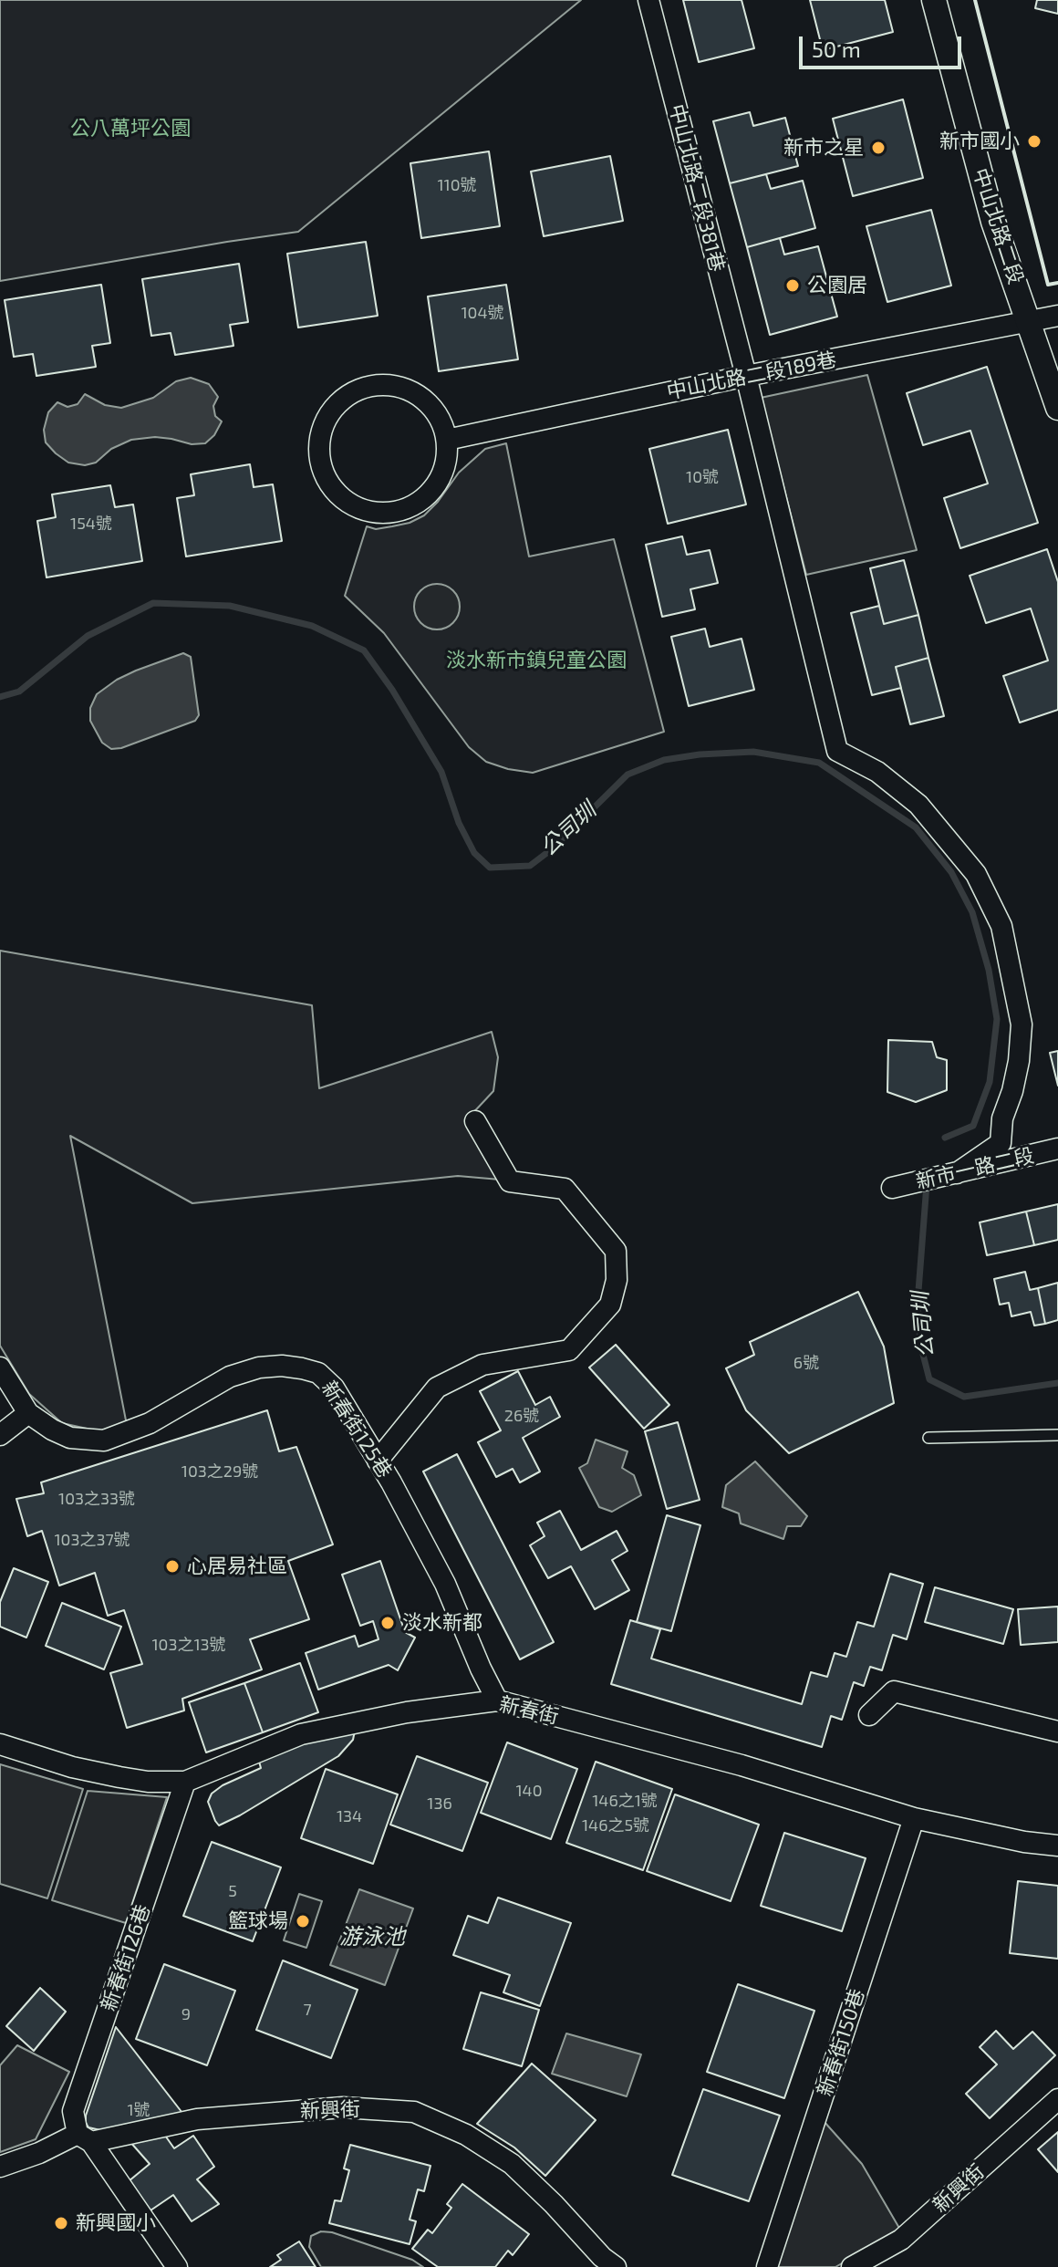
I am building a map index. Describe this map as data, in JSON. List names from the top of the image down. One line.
{"streets":{"street":["中山北路二段381巷","中山北路二段","中山北路二段189巷","新市一路二段","新春街125巷","新春街","新春街126巷","新春街150巷","新興街"]},"crossings":[["中山北路二段381巷","中山北路二段189巷"],["中山北路二段381巷","新市一路二段"],["中山北路二段","中山北路二段189巷"],["新春街125巷","新春街"],["新春街","新春街126巷"],["新春街","新春街150巷"],["新春街126巷","新興街"]],"water":["公司圳","游泳池"],"parks":["公八萬坪公園","淡水新市鎮兒童公園"],"places":["新市國小","新市之星","公園居","心居易社區","淡水新都","籃球場","新興國小"],"house_numbers":["110號","104號","10號","154號","6號","26號","103之29號","103之33號","103之37號","103之13號","140","146之1號","136","134","146之5號","5","7","9","1號"],"scale_bar":"50 m"}
